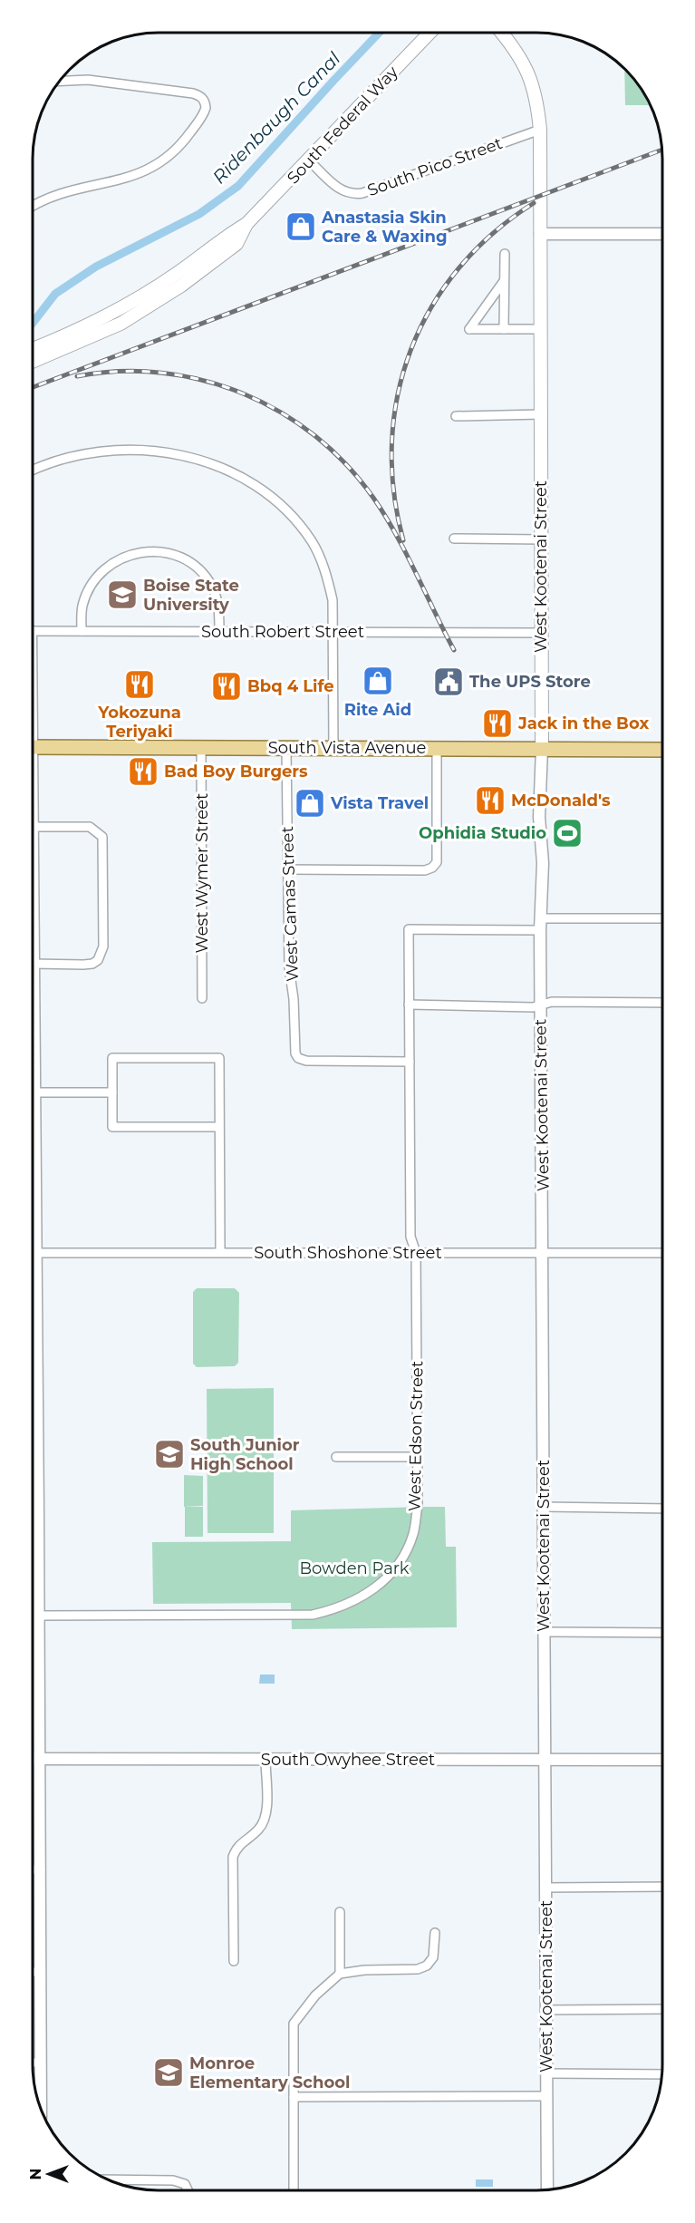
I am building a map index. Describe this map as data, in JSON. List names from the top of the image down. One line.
{"streets":{"main road":["South Federal Way","West Kootenai Street","South Vista Avenue"],"street":["South Pico Street","South Robert Street","West Wymer Street","West Camas Street","South Shoshone Street","West Edson Street","South Owyhee Street"]},"crossings":[["South Federal Way","South Pico Street"],["South Pico Street","West Kootenai Street"],["West Kootenai Street","South Robert Street"],["West Kootenai Street","South Vista Avenue"],["West Kootenai Street","South Shoshone Street"],["West Kootenai Street","West Edson Street"],["West Kootenai Street","South Owyhee Street"],["South Vista Avenue","West Wymer Street"],["South Vista Avenue","West Camas Street"],["West Camas Street","West Edson Street"],["South Shoshone Street","West Edson Street"]],"water":["Ridenbaugh Canal"],"parks":["Bowden Park"],"places":{"shop":["Anastasia Skin Care & Waxing","Rite Aid","Vista Travel"],"school or university":["Boise State University","South Junior High School","Monroe Elementary School"],"public building":["The UPS Store"],"restaurant":["Yokozuna Teriyaki","Bbq 4 Life","Jack in the Box","Bad Boy Burgers","McDonald's"],"sports":["Ophidia Studio"]},"north":"left"}
